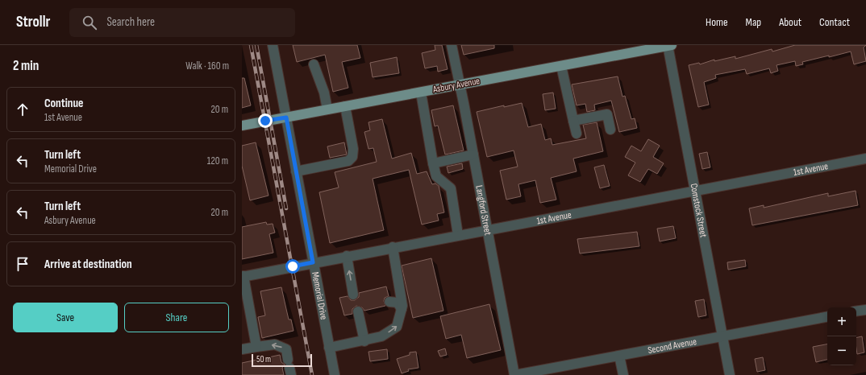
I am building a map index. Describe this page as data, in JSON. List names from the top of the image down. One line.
{"streets":{"main road":["Asbury Avenue"],"street":["1st Avenue","Langford Street","Comstock Street","Memorial Drive","Second Avenue"]},"crossings":[["Asbury Avenue","Langford Street"],["Asbury Avenue","Comstock Street"],["Asbury Avenue","Memorial Drive"],["1st Avenue","Langford Street"],["1st Avenue","Comstock Street"],["1st Avenue","Memorial Drive"],["Langford Street","Second Avenue"],["Comstock Street","Second Avenue"]],"scale_bar":"50 m","page":{"header":"Strollr","search":"Search here","nav":["Home","Map","About","Contact"],"heading":["2 min","Walk · 160 m"],"list":[["Continue","1st Avenue","20 m"],["Turn left","Memorial Drive","120 m"],["Turn left","Asbury Avenue","20 m"],"Arrive at destination"],"buttons":["Save","Share"],"map_buttons":["+","−"],"scale":"50 m"}}
